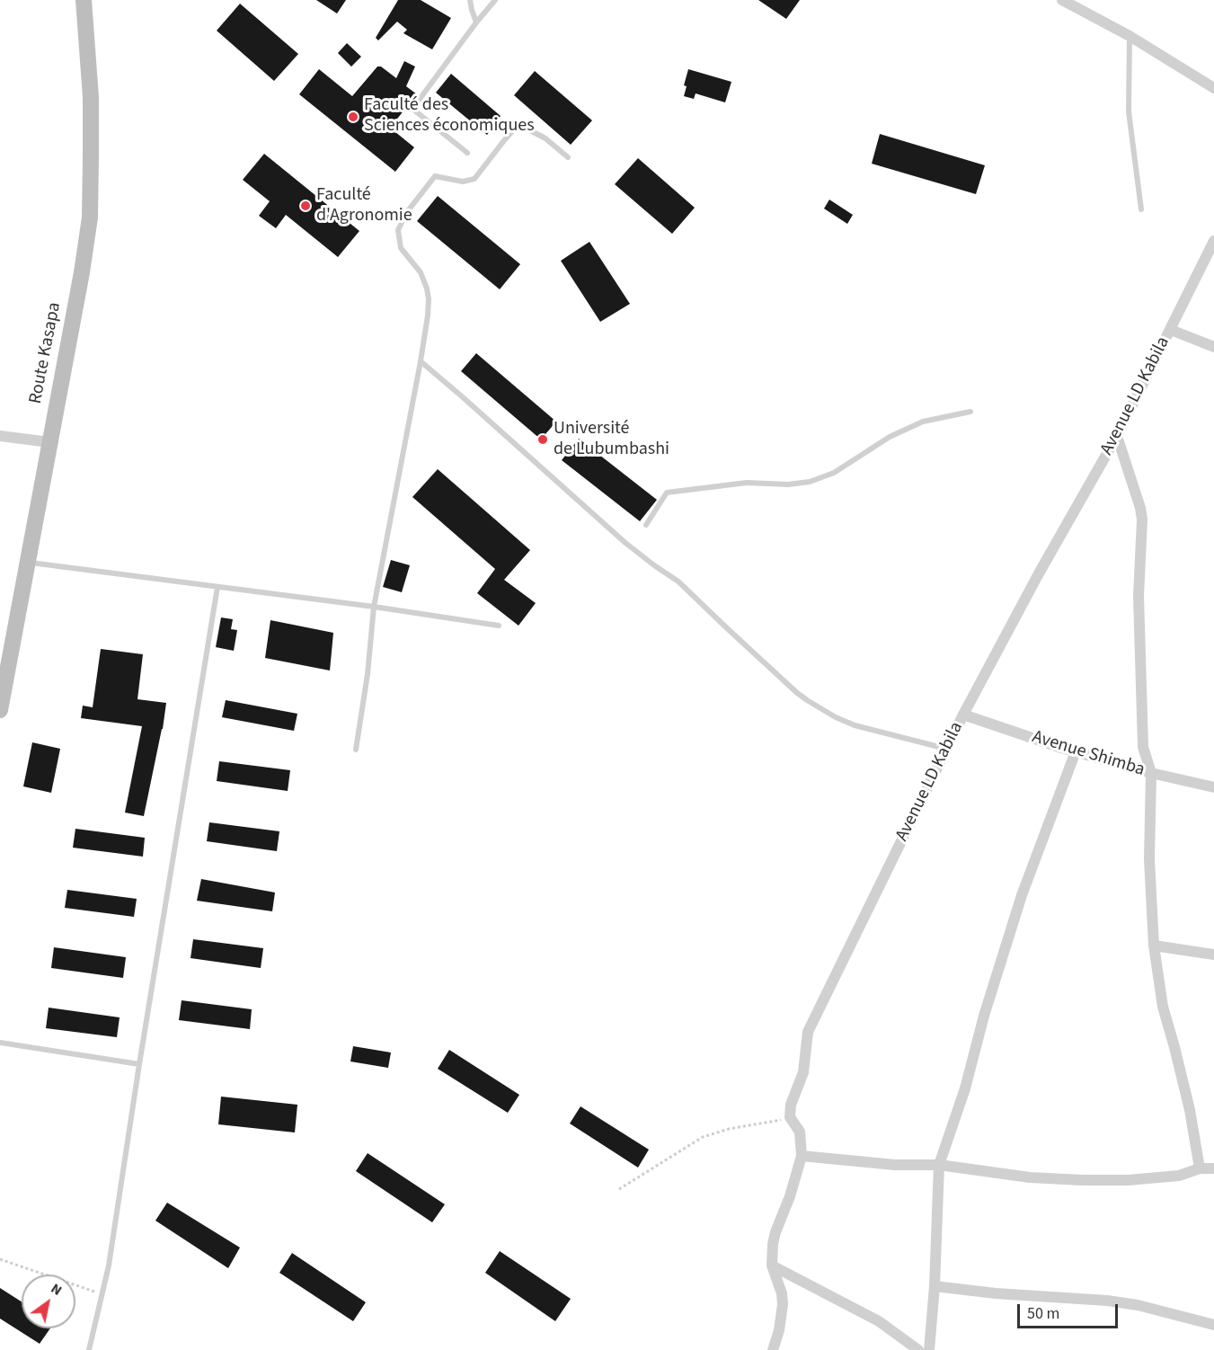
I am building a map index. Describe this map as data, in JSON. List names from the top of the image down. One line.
{"streets":{"main road":["Route Kasapa"],"street":["Avenue LD Kabila","Avenue Shimba"]},"crossings":[["Avenue LD Kabila","Avenue Shimba"]],"places":["Faculté des Sciences économiques","Faculté d'Agronomie","Université de Lubumbashi"],"scale_bar":"50 m","north":"top right"}
